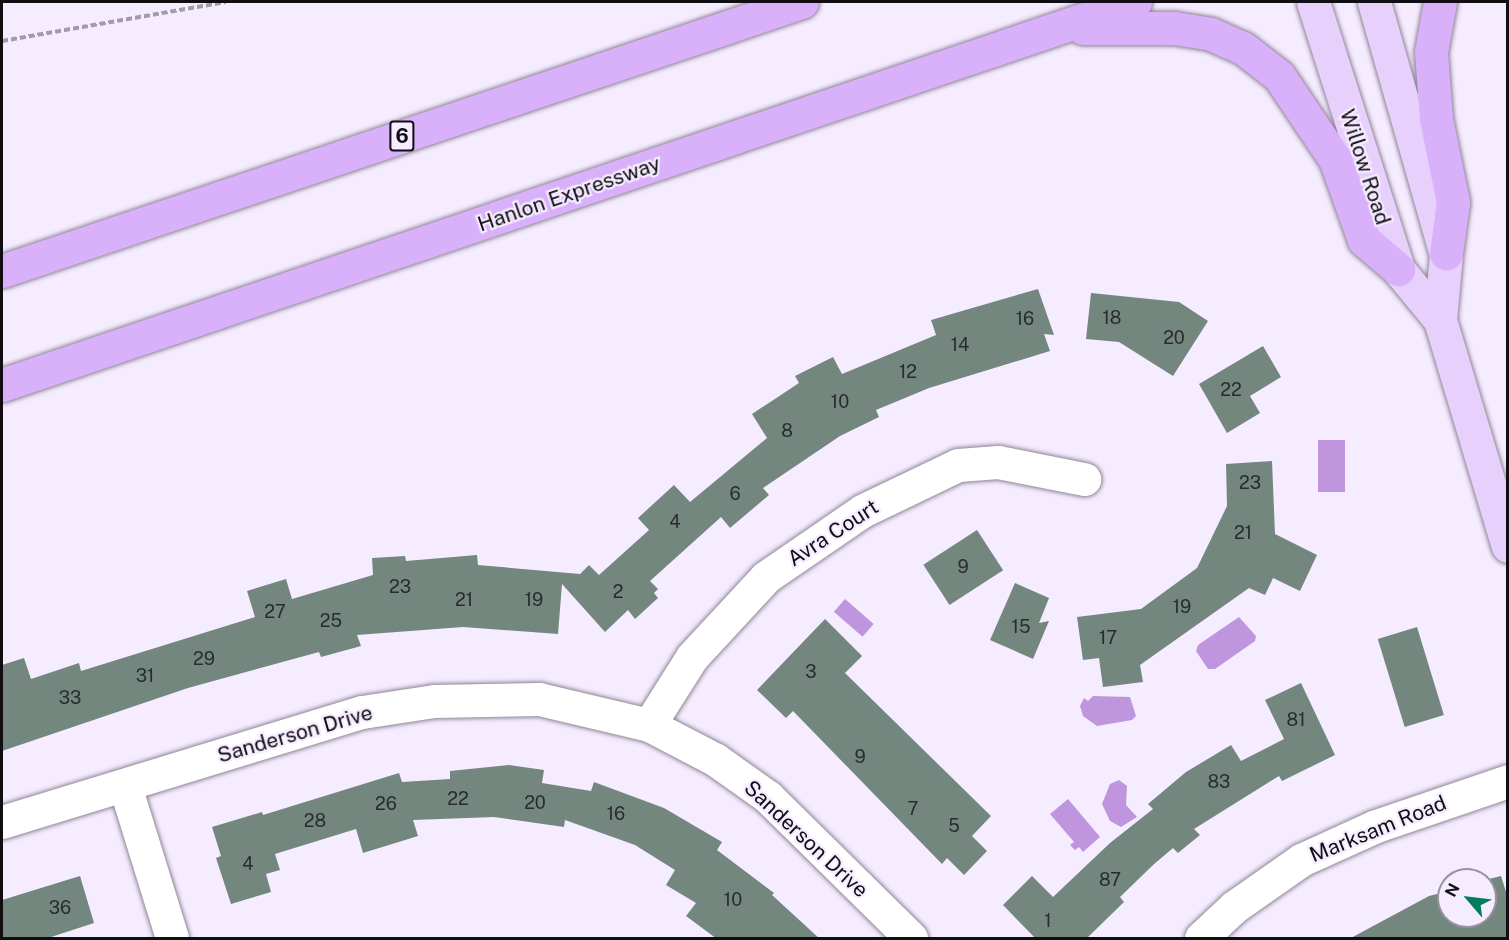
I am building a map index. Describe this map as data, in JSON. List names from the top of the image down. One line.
{"streets":{"highway":["6","Hanlon Expressway"],"main road":["Willow Road"],"street":["Avra Court","Sanderson Drive","Marksam Road"]},"crossings":[["Avra Court","Sanderson Drive"]],"house_numbers":["18","16","20","14","12","22","10","8","23","6","4","21","9","23","2","21","19","19","27","25","15","17","29","3","31","33","81","9","83","22","20","26","7","16","28","5","4","87","10","36","1"],"north":"top left"}
